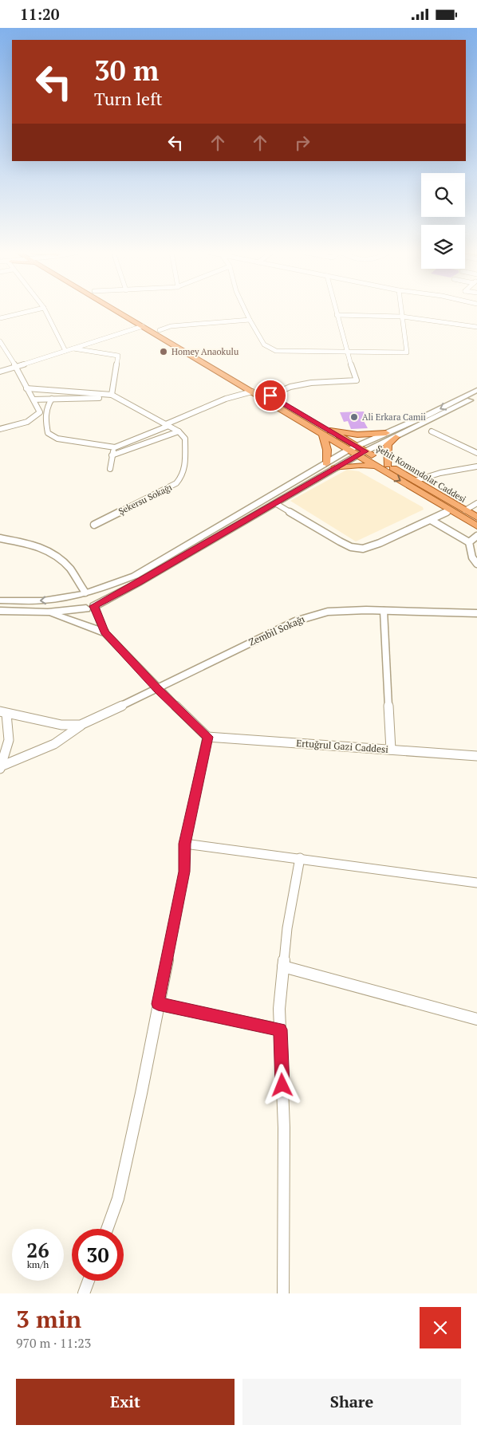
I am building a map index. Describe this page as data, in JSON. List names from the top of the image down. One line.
{"streets":{"main road":["Şehit Komandolar Caddesi"],"street":["Şekersu Sokağı","Zembil Sokağı","Ertuğrul Gazi Caddesi"]},"places":["Homey Anaokulu","Ali Erkara Camii"],"page":{"status":"11:20","turn":["30 m","Turn left"],"speed":"26 km/h","limit":"30","heading":["3 min","970 m · 11:23"],"buttons":["Exit","Share"]}}
